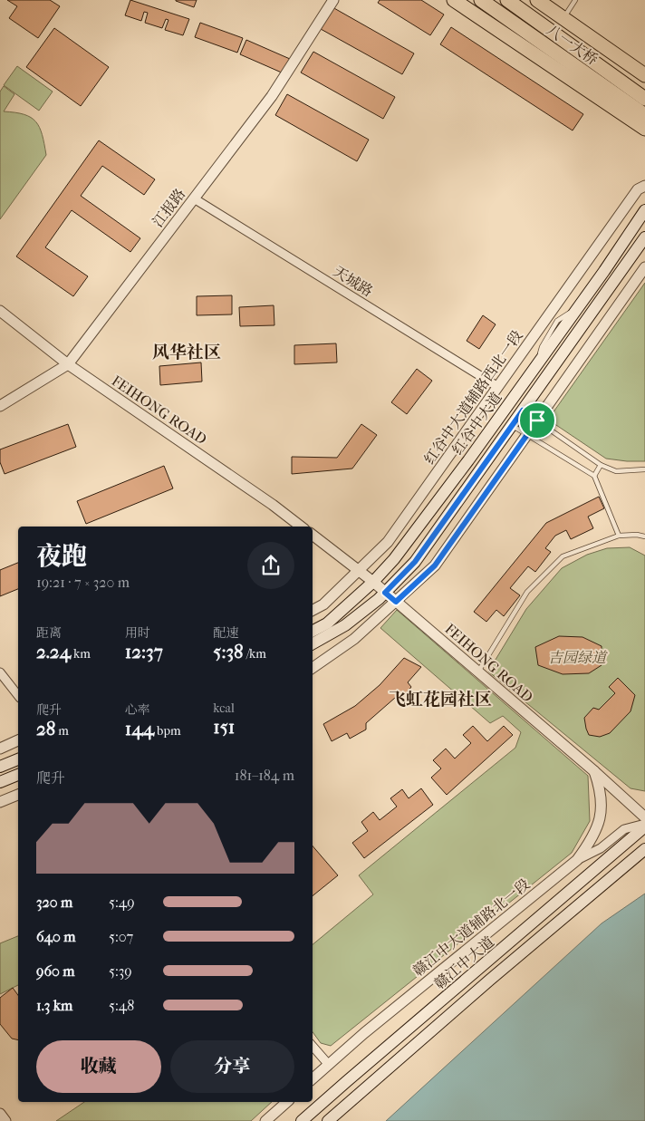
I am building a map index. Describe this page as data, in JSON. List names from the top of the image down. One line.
{"streets":{"main road":["八一大桥","红谷中大道","赣江中大道"],"street":["江报路","天城路","红谷中大道辅路西北一段","FEIHONG ROAD","赣江中大道辅路北一段"]},"crossings":[["江报路","天城路"],["江报路","FEIHONG ROAD"],["天城路","红谷中大道辅路西北一段"],["红谷中大道辅路西北一段","FEIHONG ROAD"],["FEIHONG ROAD","红谷中大道"],["FEIHONG ROAD","赣江中大道辅路北一段"]],"districts":["风华社区","飞虹花园社区"],"parks":["吉园绿道"],"page":{"heading":["夜跑","19:21 · 7 × 320 m"],"stats":[["距离","2.24 km"],["用时","12:37"],["配速","5:38 /km"],["爬升","28 m"],["心率","144 bpm"],["kcal","151"]],"chart":["爬升","181–184 m"],"list":[{"name":"320 m","note":"5:49"},{"name":"640 m","note":"5:07"},{"name":"960 m","note":"5:39"},{"name":"1.3 km","note":"5:48"}],"buttons":["收藏","分享"]}}
